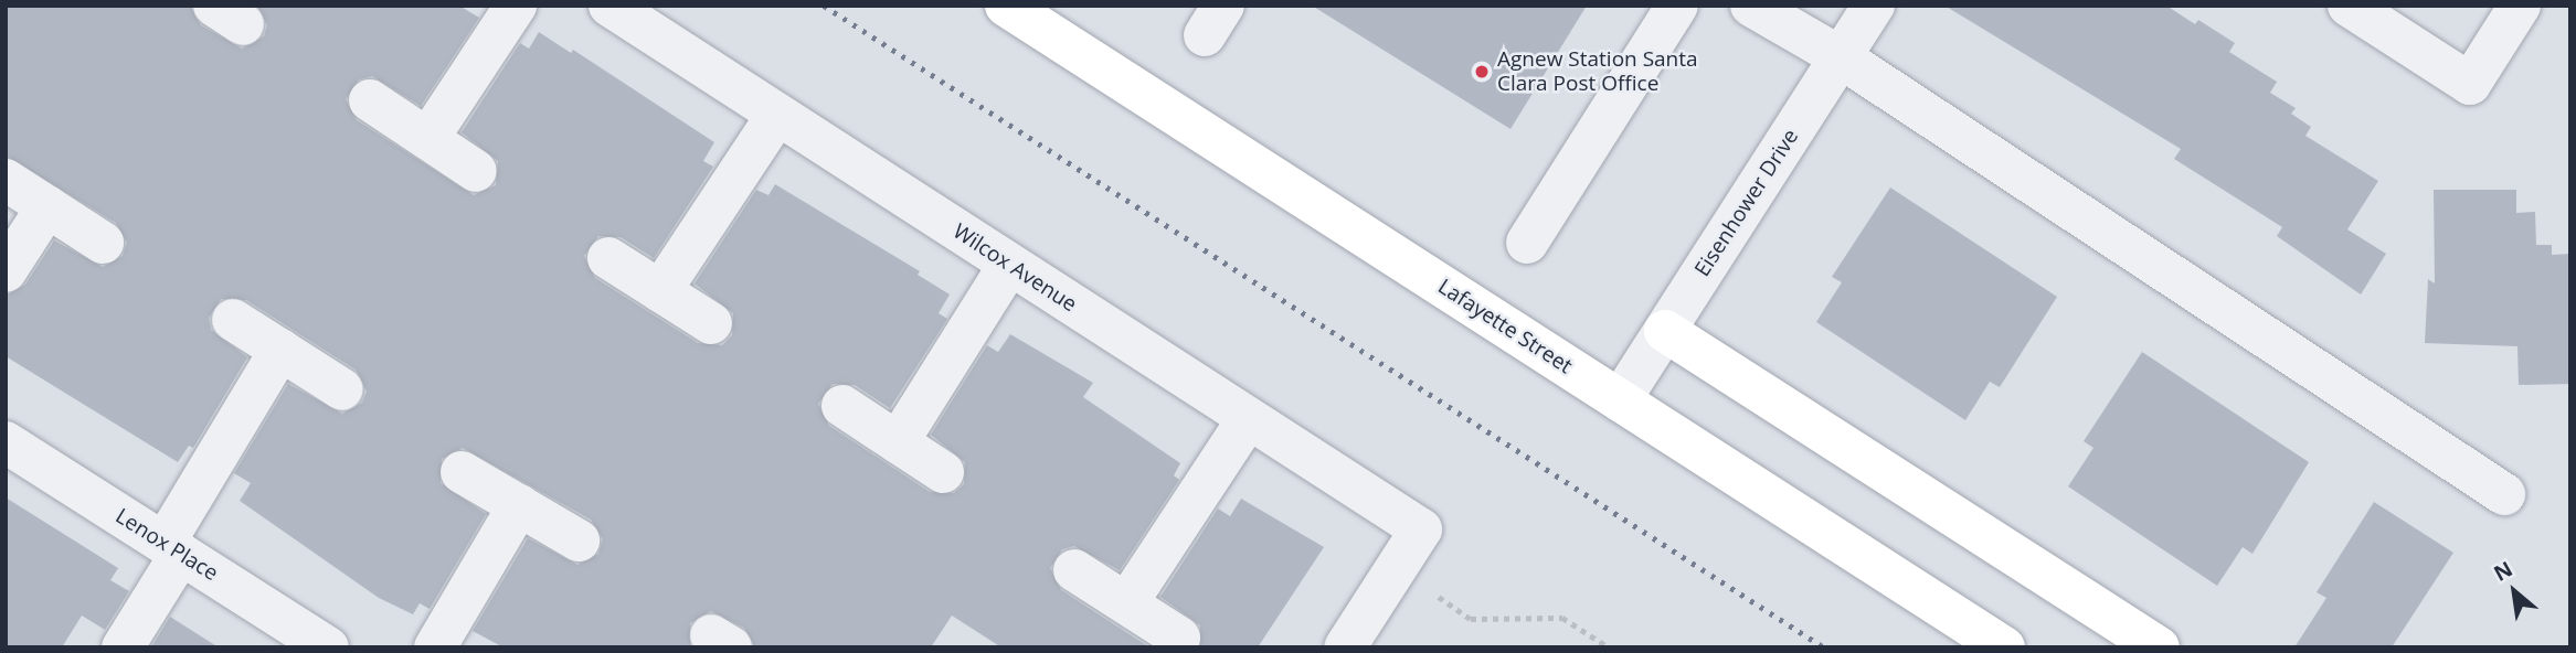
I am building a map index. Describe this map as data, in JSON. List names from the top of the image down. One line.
{"streets":{"main road":["Lafayette Street"],"street":["Eisenhower Drive","Wilcox Avenue","Lenox Place"]},"crossings":[["Eisenhower Drive","Lafayette Street"]],"places":["Agnew Station Santa Clara Post Office"],"north":"top left"}
